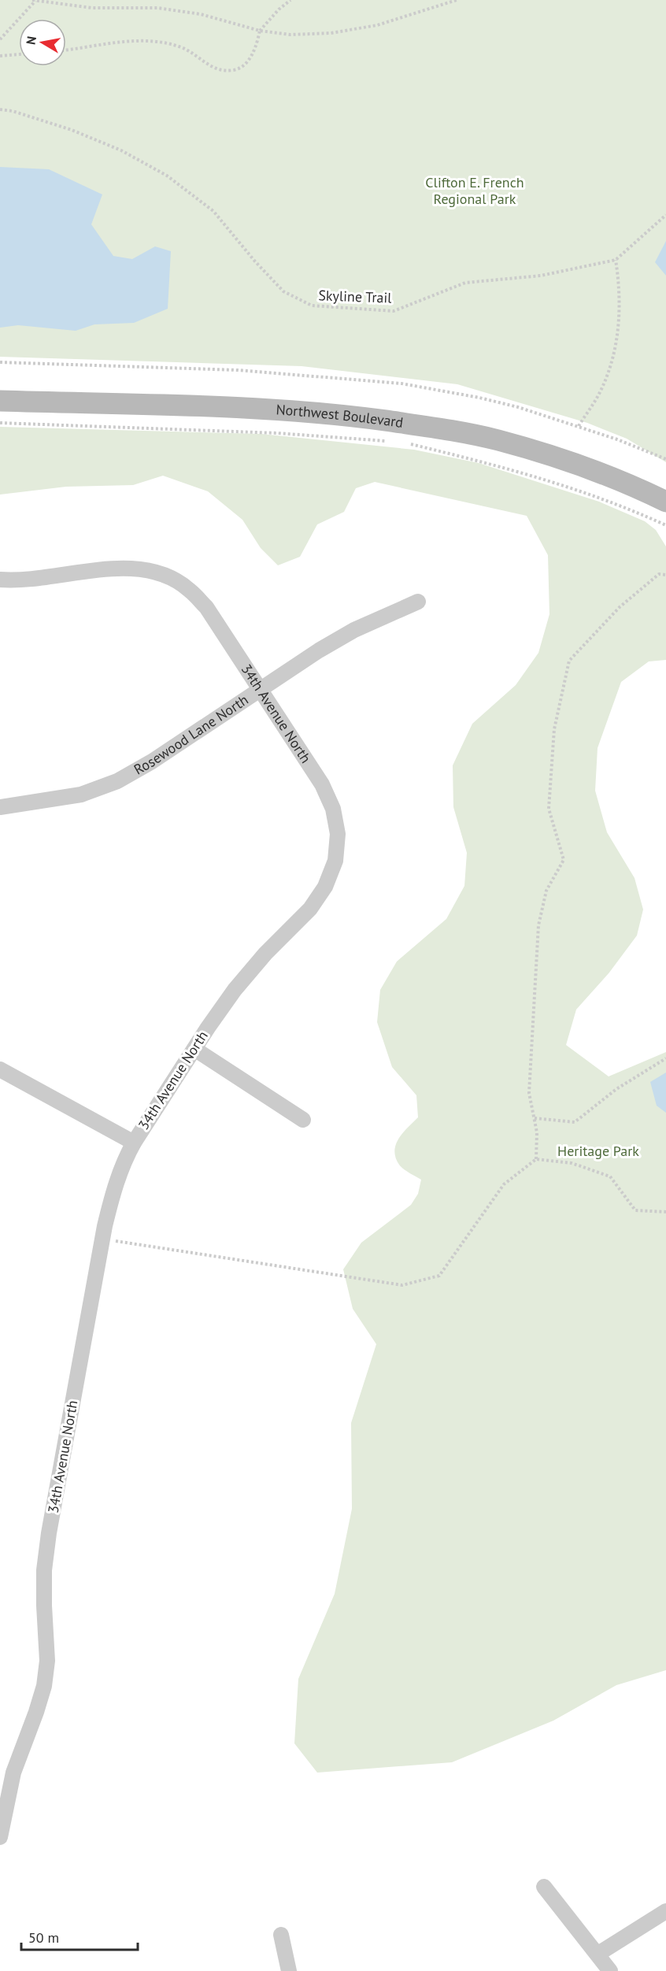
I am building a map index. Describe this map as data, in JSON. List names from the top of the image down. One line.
{"streets":{"main road":["Northwest Boulevard"],"street":["34th Avenue North","Rosewood Lane North"],"path":["Skyline Trail"]},"crossings":[["34th Avenue North","Rosewood Lane North"]],"parks":["Clifton E. French Regional Park","Heritage Park"],"scale_bar":"50 m","north":"left"}
